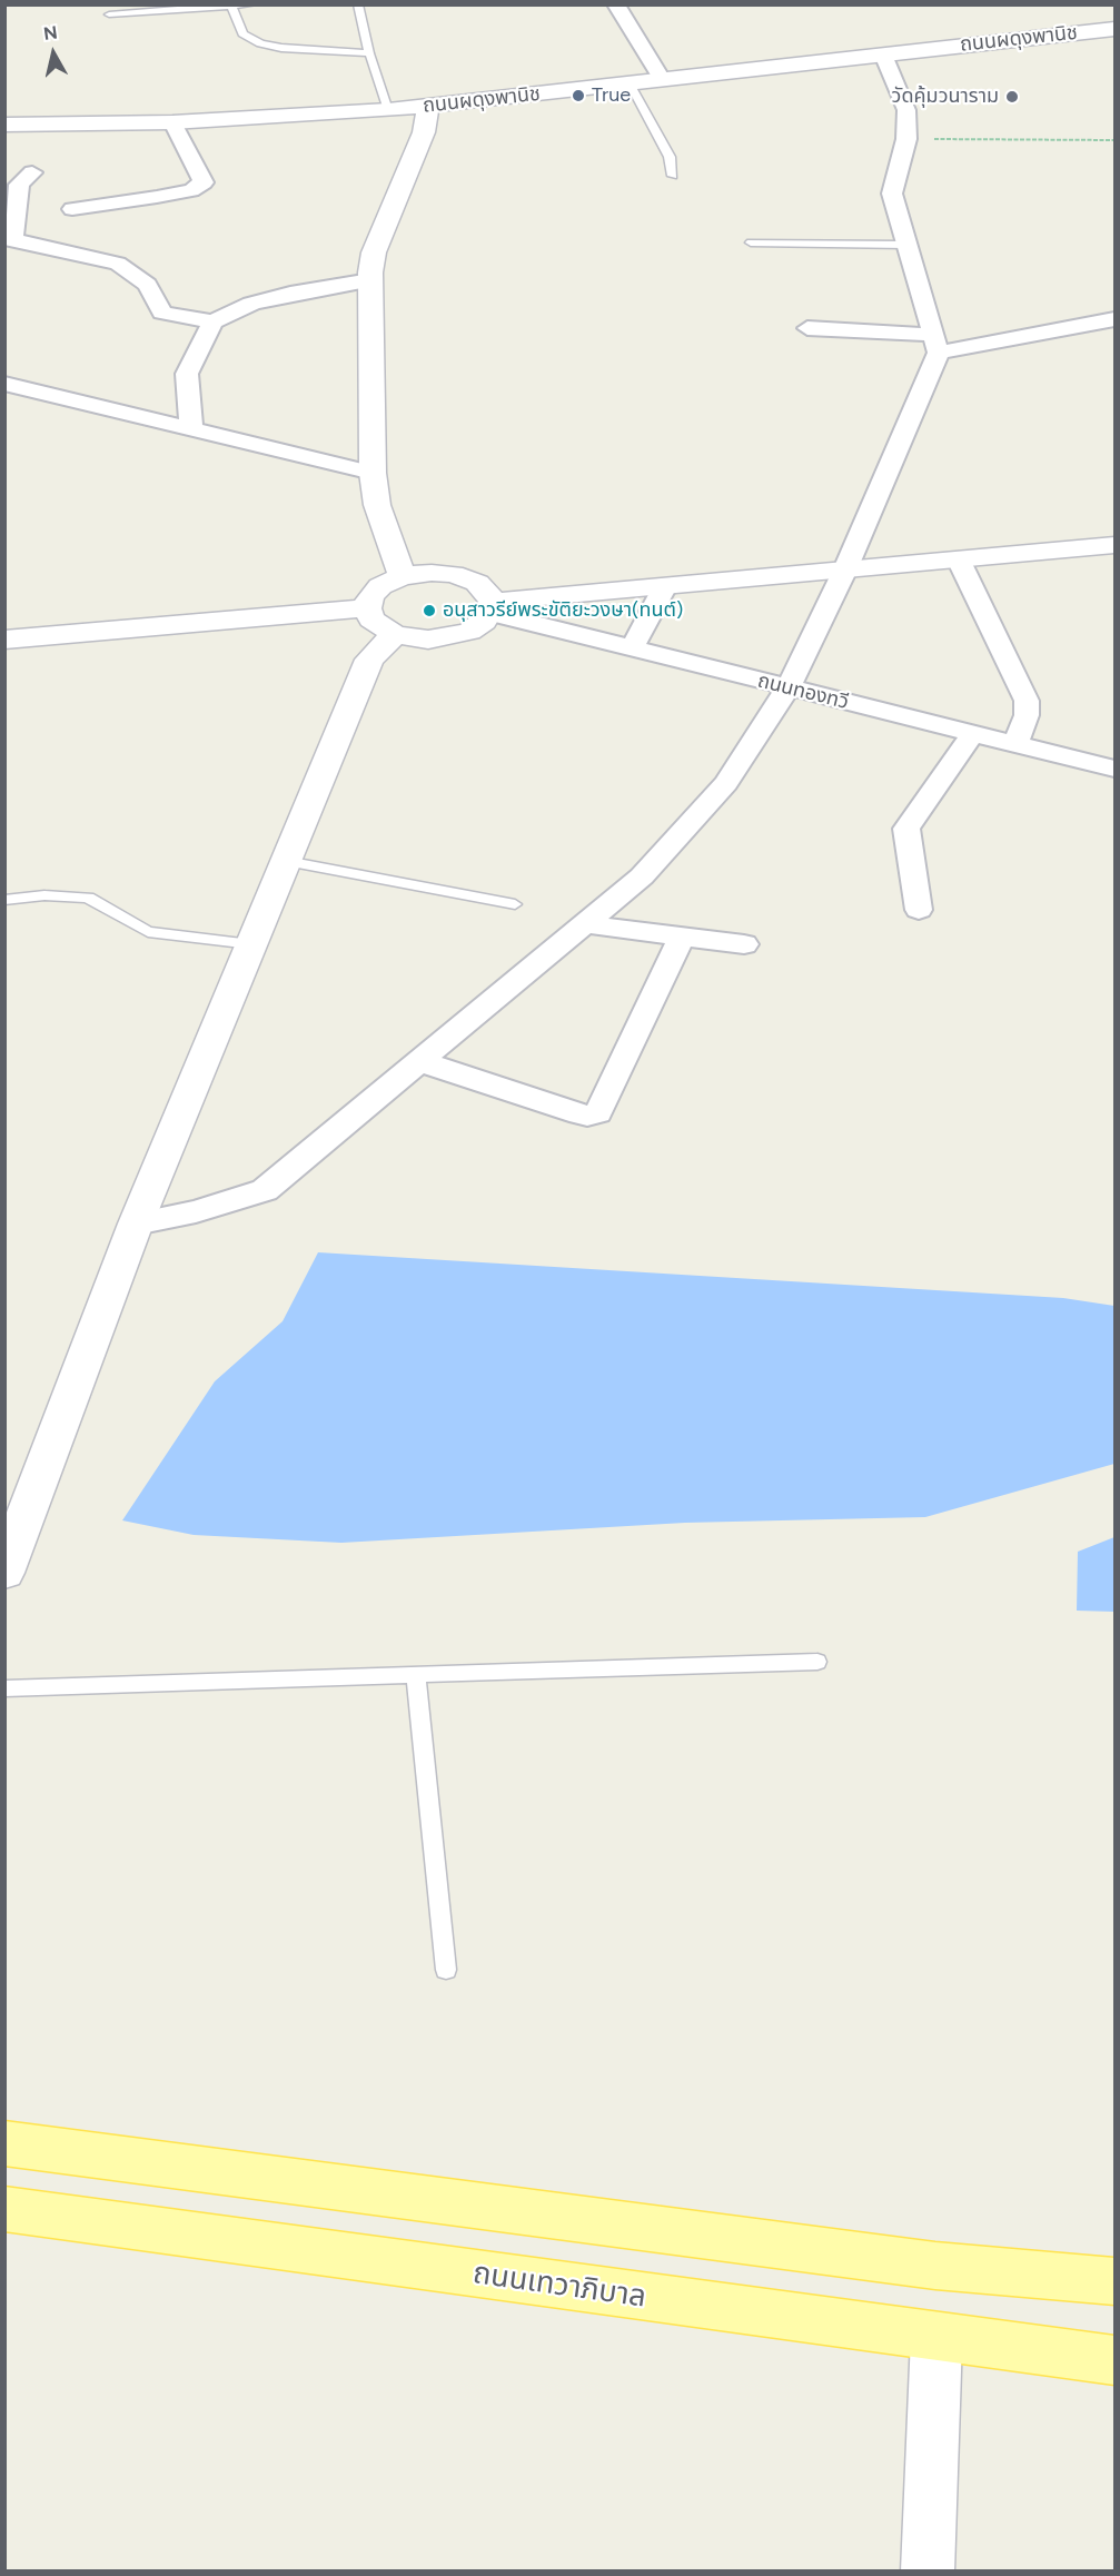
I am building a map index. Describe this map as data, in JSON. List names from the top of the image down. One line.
{"streets":{"main road":["ถนนเทวาภิบาล"],"street":["ถนนผดุงพานิช","ถนนทองทวี"]},"places":["True","วัดคุ้มวนาราม","อนุสาวรีย์พระขัติยะวงษา(ทนต์)"],"north":"top"}
